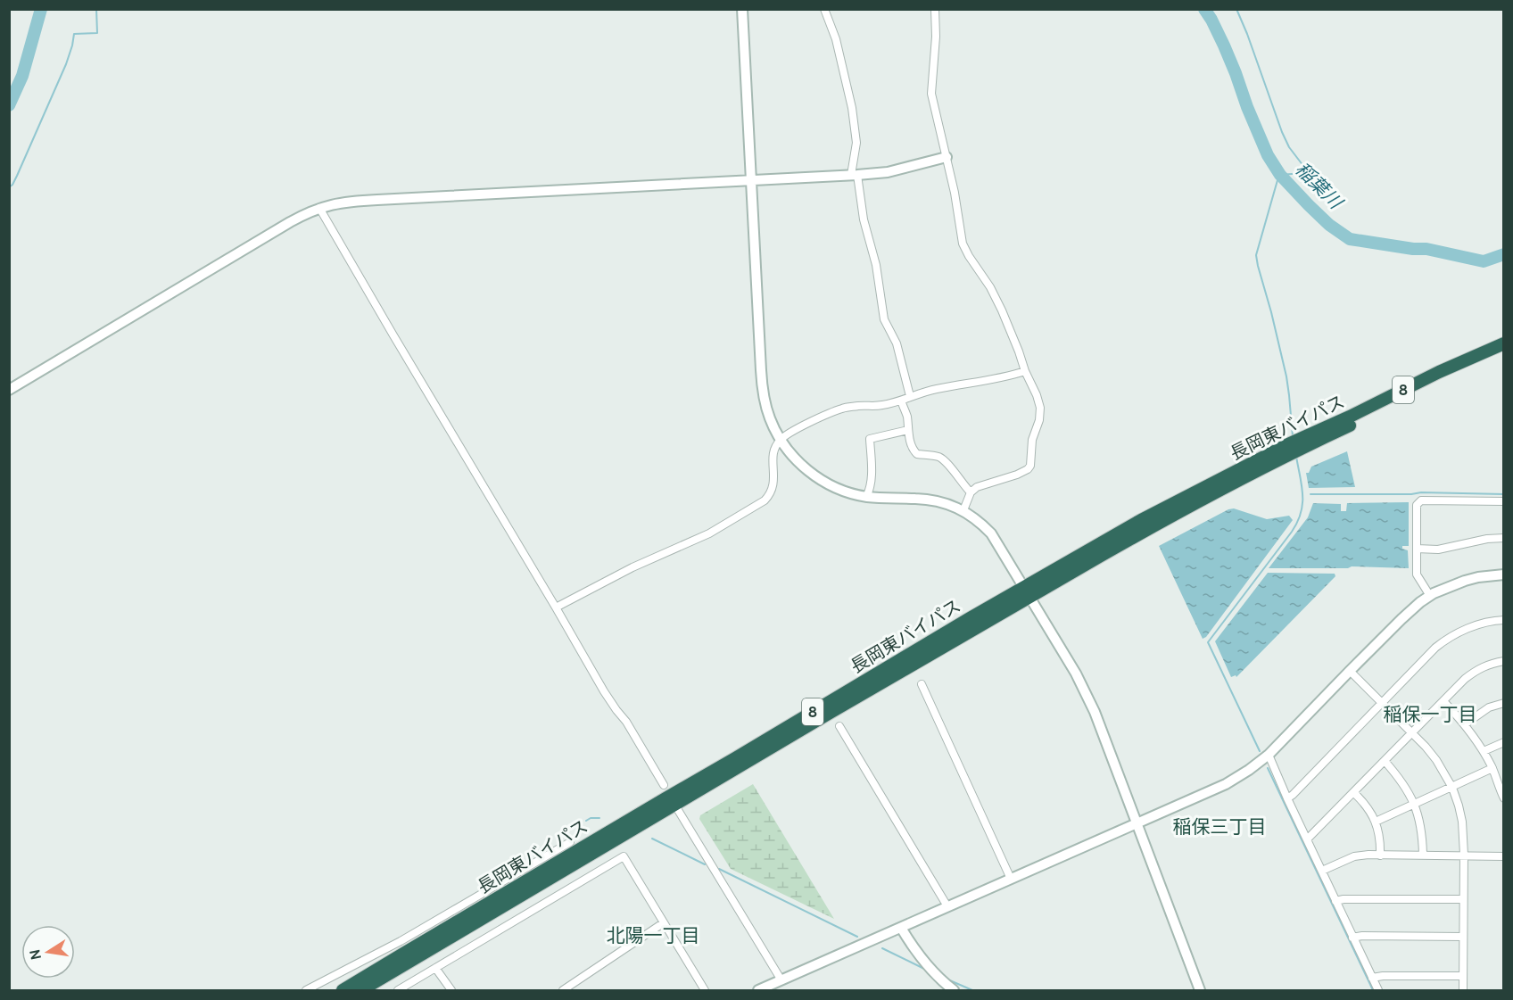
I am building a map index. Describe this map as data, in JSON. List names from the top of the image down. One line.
{"streets":{"highway":["8","長岡東バイパス"]},"districts":["稲保一丁目","稲保三丁目","北陽一丁目"],"water":["稲葉川"],"north":"left"}
